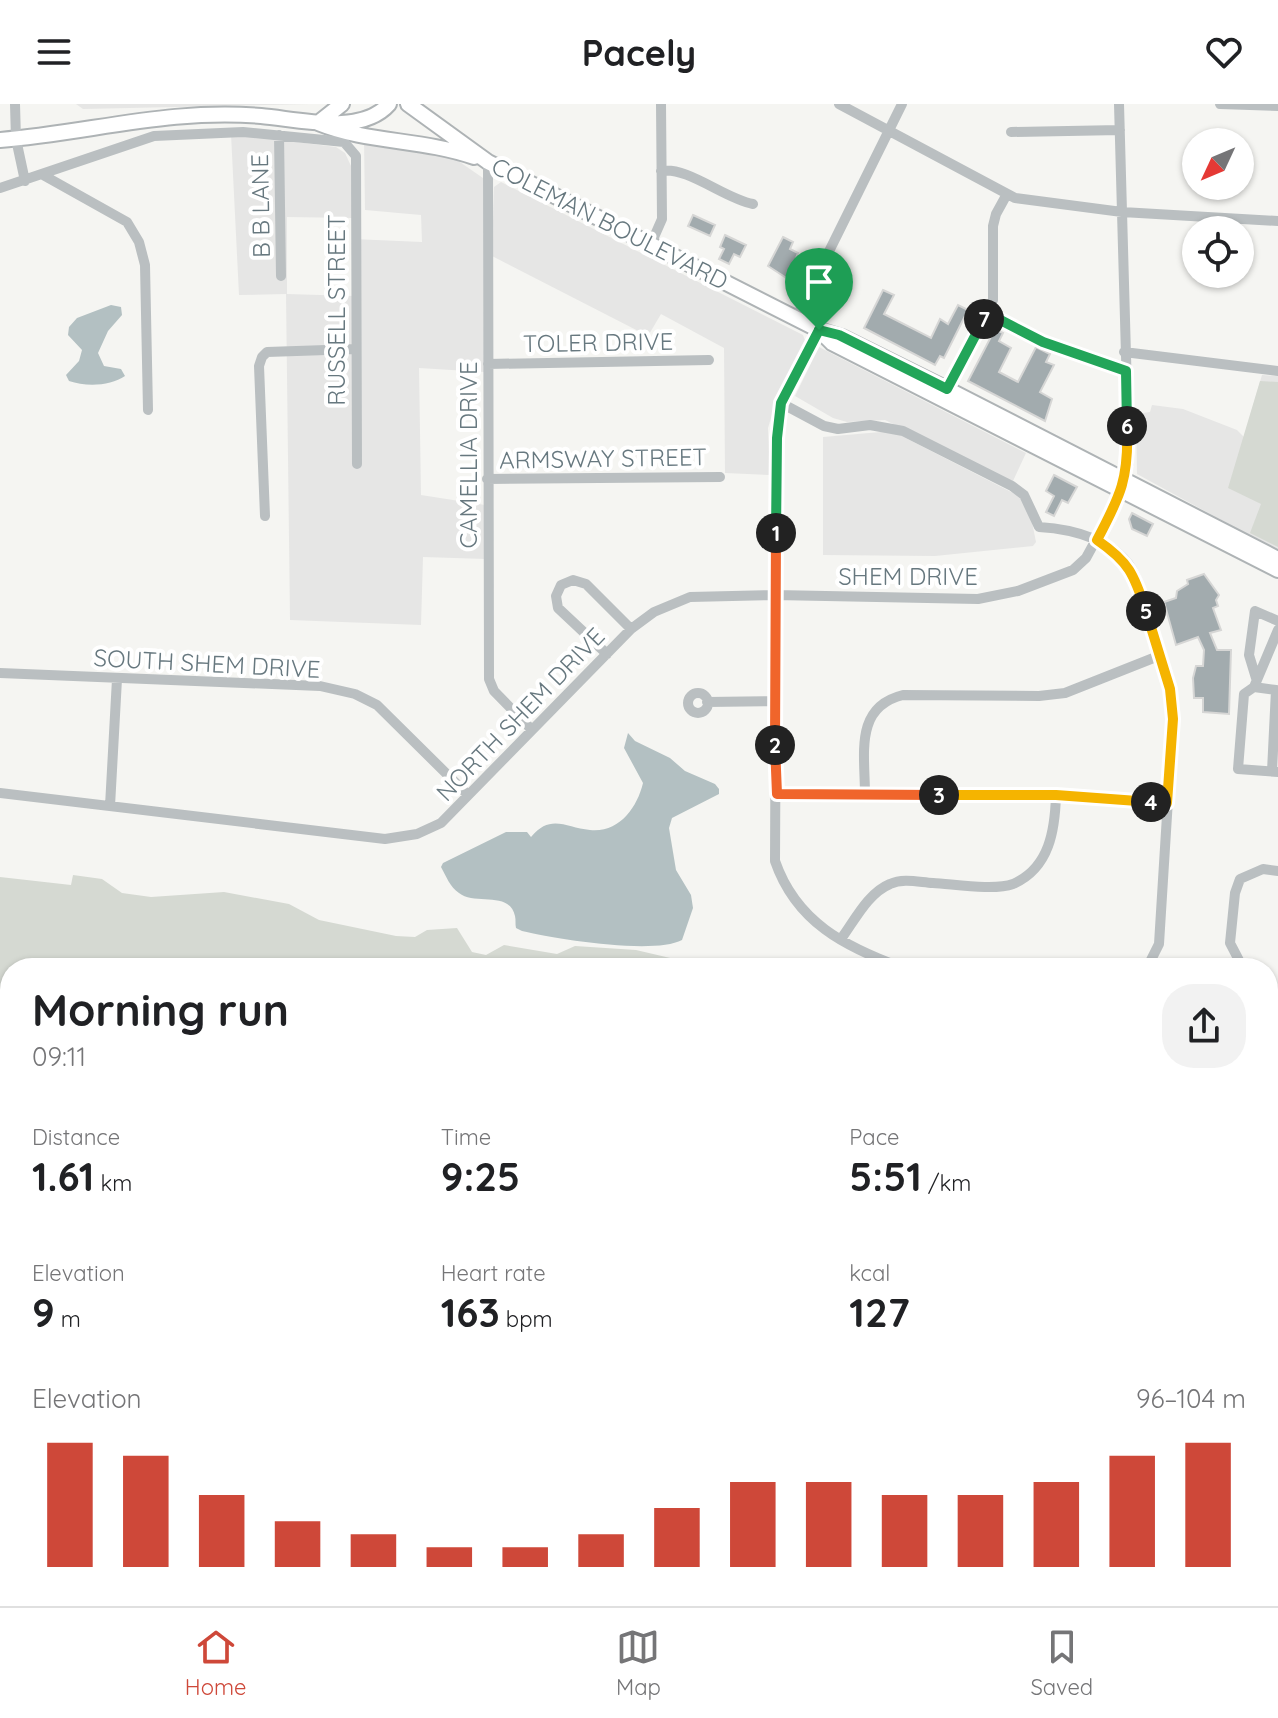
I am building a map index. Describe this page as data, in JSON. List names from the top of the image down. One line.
{"streets":{"main road":["COLEMAN BOULEVARD"],"street":["B B LANE","RUSSELL STREET","TOLER DRIVE","CAMELLIA DRIVE","ARMSWAY STREET","SHEM DRIVE","SOUTH SHEM DRIVE","NORTH SHEM DRIVE"]},"crossings":[["B B LANE","RUSSELL STREET"],["COLEMAN BOULEVARD","CAMELLIA DRIVE"],["COLEMAN BOULEVARD","SHEM DRIVE"],["TOLER DRIVE","CAMELLIA DRIVE"],["CAMELLIA DRIVE","ARMSWAY STREET"],["CAMELLIA DRIVE","NORTH SHEM DRIVE"],["SHEM DRIVE","NORTH SHEM DRIVE"],["SOUTH SHEM DRIVE","NORTH SHEM DRIVE"]],"north":"bottom left","page":{"header":"Pacely","pins":["7","6","1","5","2","3","4"],"heading":["Morning run","09:11"],"stats":[["Distance","1.61 km"],["Time","9:25"],["Pace","5:51 /km"],["Elevation","9 m"],["Heart rate","163 bpm"],["kcal","127"]],"chart":["Elevation","96–104 m"],"tabs":["Home","Map","Saved"]}}
